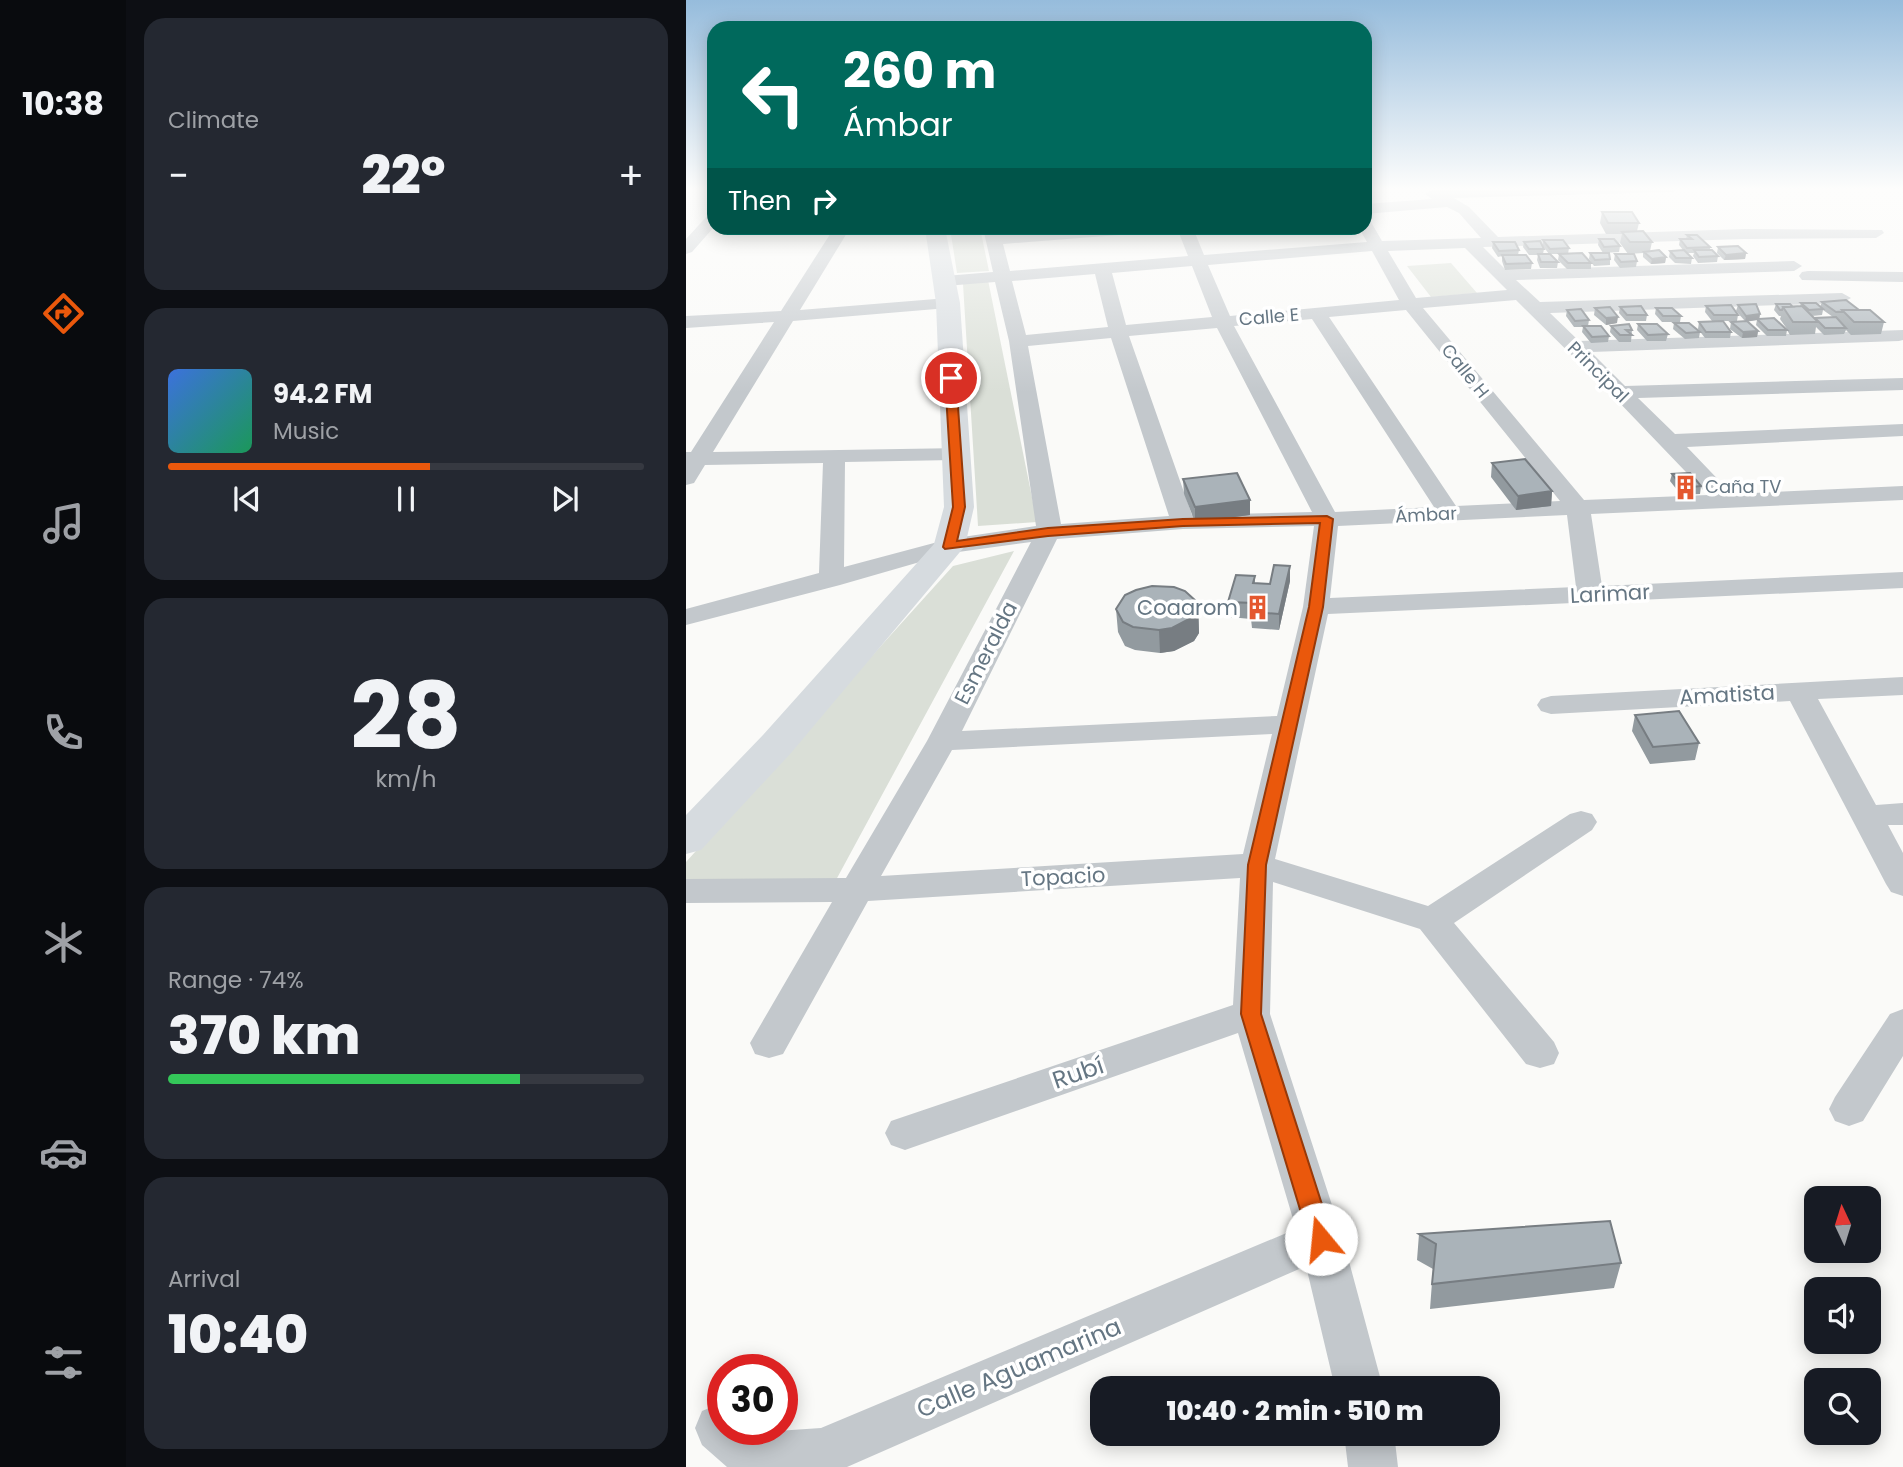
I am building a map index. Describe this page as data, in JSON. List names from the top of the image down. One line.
{"streets":{"street":["Calle E","Calle H","Principal","Ámbar","Larimar","Esmeralda","Amatista","Topacio","Rubí","Calle Aguamarina"]},"crossings":[["Calle E","Calle H"],["Calle E","Principal"],["Calle H","Ámbar"],["Principal","Ámbar"],["Ámbar","Esmeralda"],["Esmeralda","Topacio"]],"places":{"building":["Caña TV","Coaarom"]},"north":"top","page":{"tabs":"10:38","tile":["Climate",["28","km/h"],["Range · 74%","370 km"],["Arrival","10:40"]],"turn":["260 m","Ámbar"],"heat":["−","22°","+"],"then":"Then","song":["94.2 FM","Music"],"limit":"30","trip":"10:40 · 2 min · 510 m"}}
